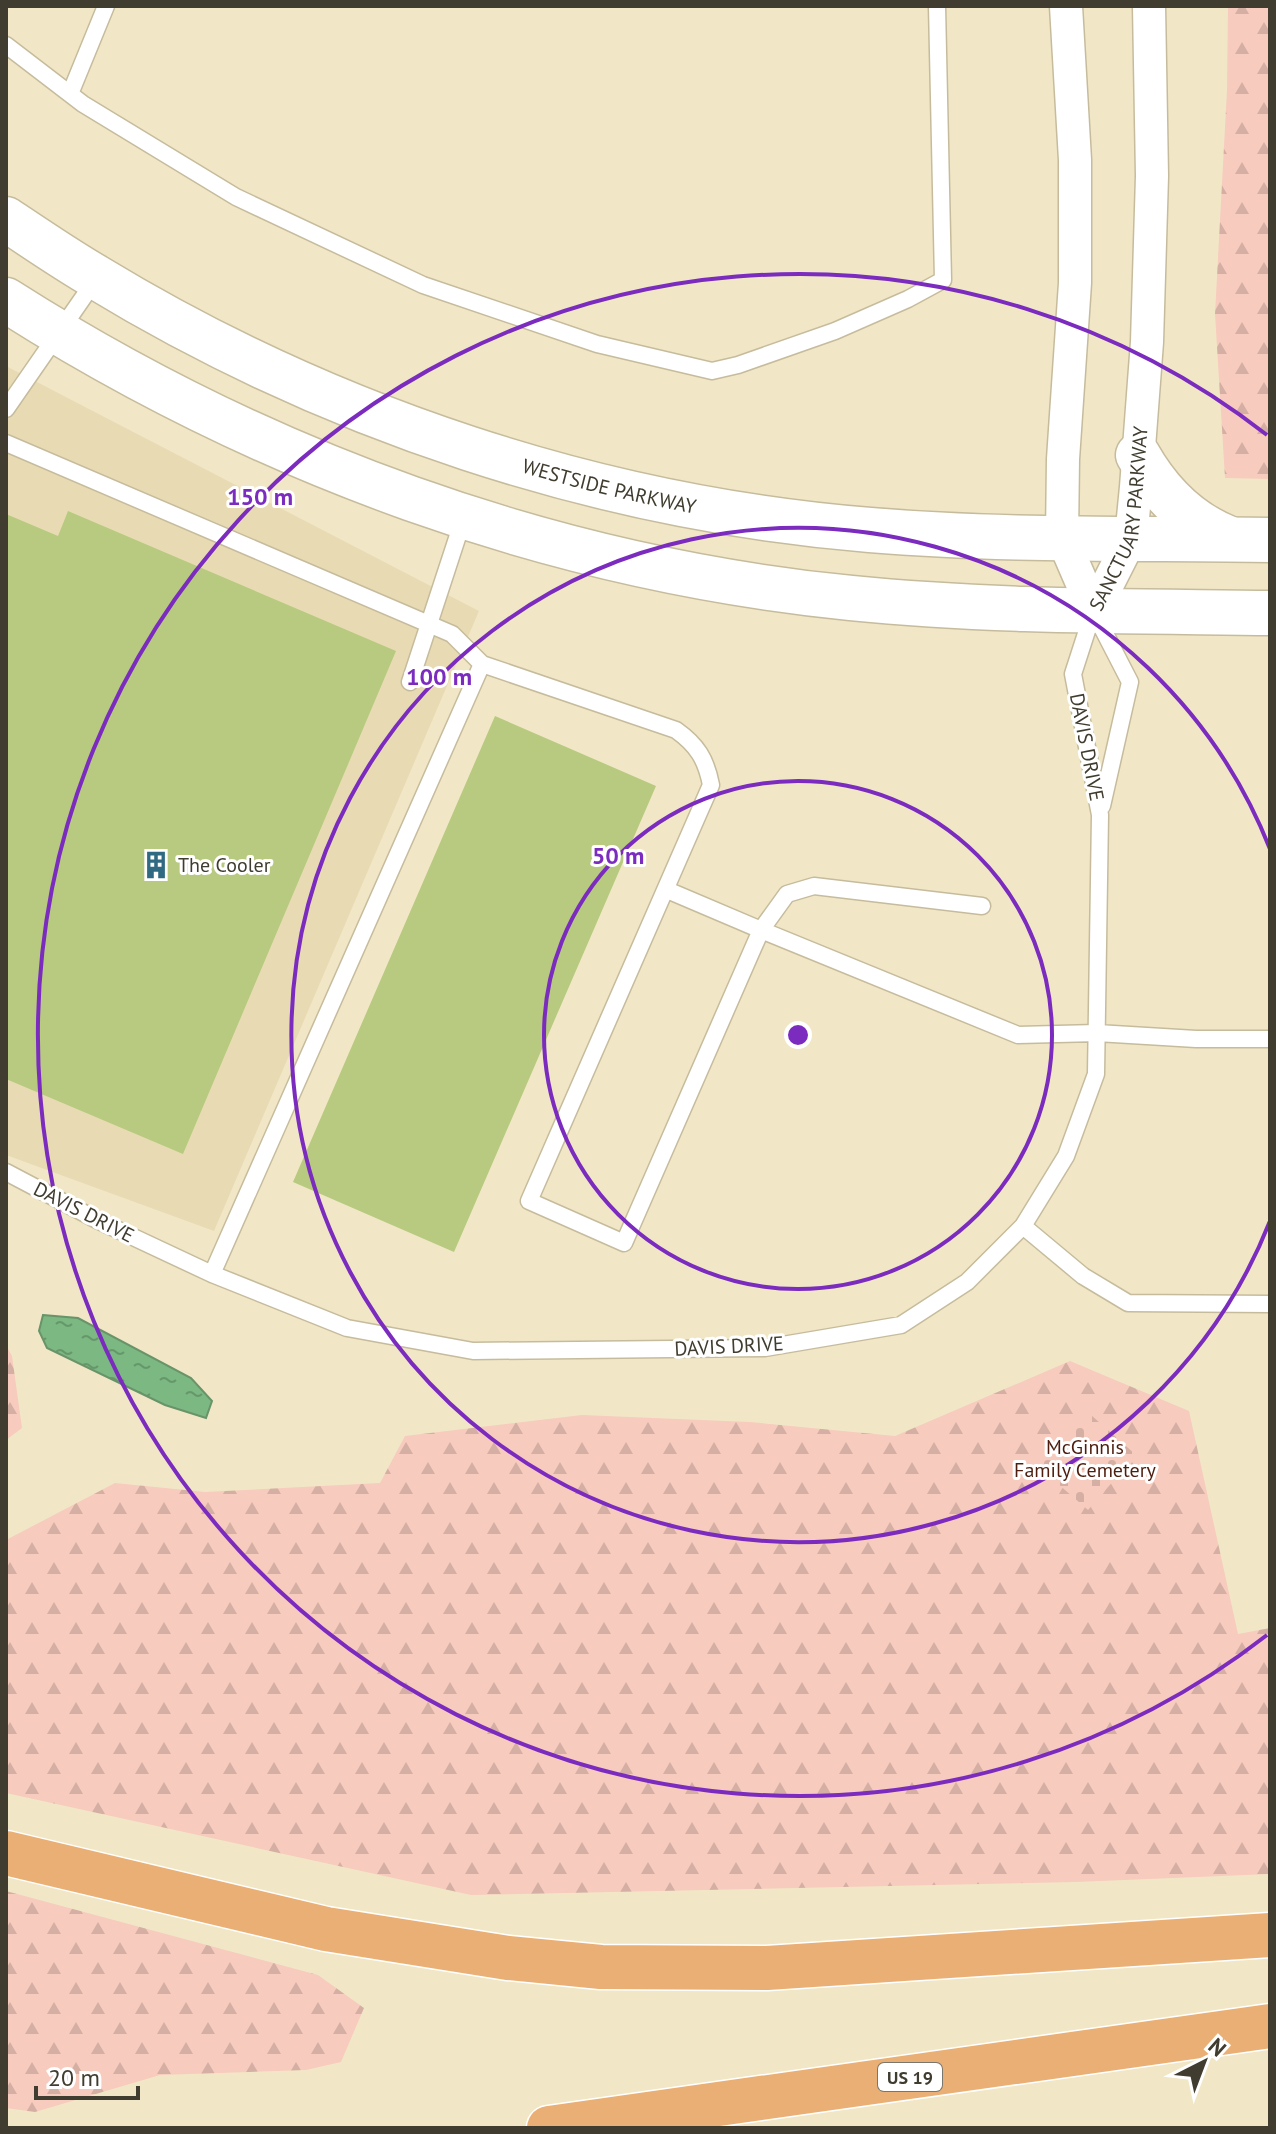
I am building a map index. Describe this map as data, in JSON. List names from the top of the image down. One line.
{"streets":{"highway":["US 19"],"main road":["WESTSIDE PARKWAY"],"street":["SANCTUARY PARKWAY"],"lane":["DAVIS DRIVE"]},"crossings":[["WESTSIDE PARKWAY","SANCTUARY PARKWAY"],["SANCTUARY PARKWAY","DAVIS DRIVE"]],"parks":["McGinnis Family Cemetery"],"places":{"building":["The Cooler"]},"scale_bar":"20 m","north":"top right","rings":["150 m","100 m","50 m"]}
